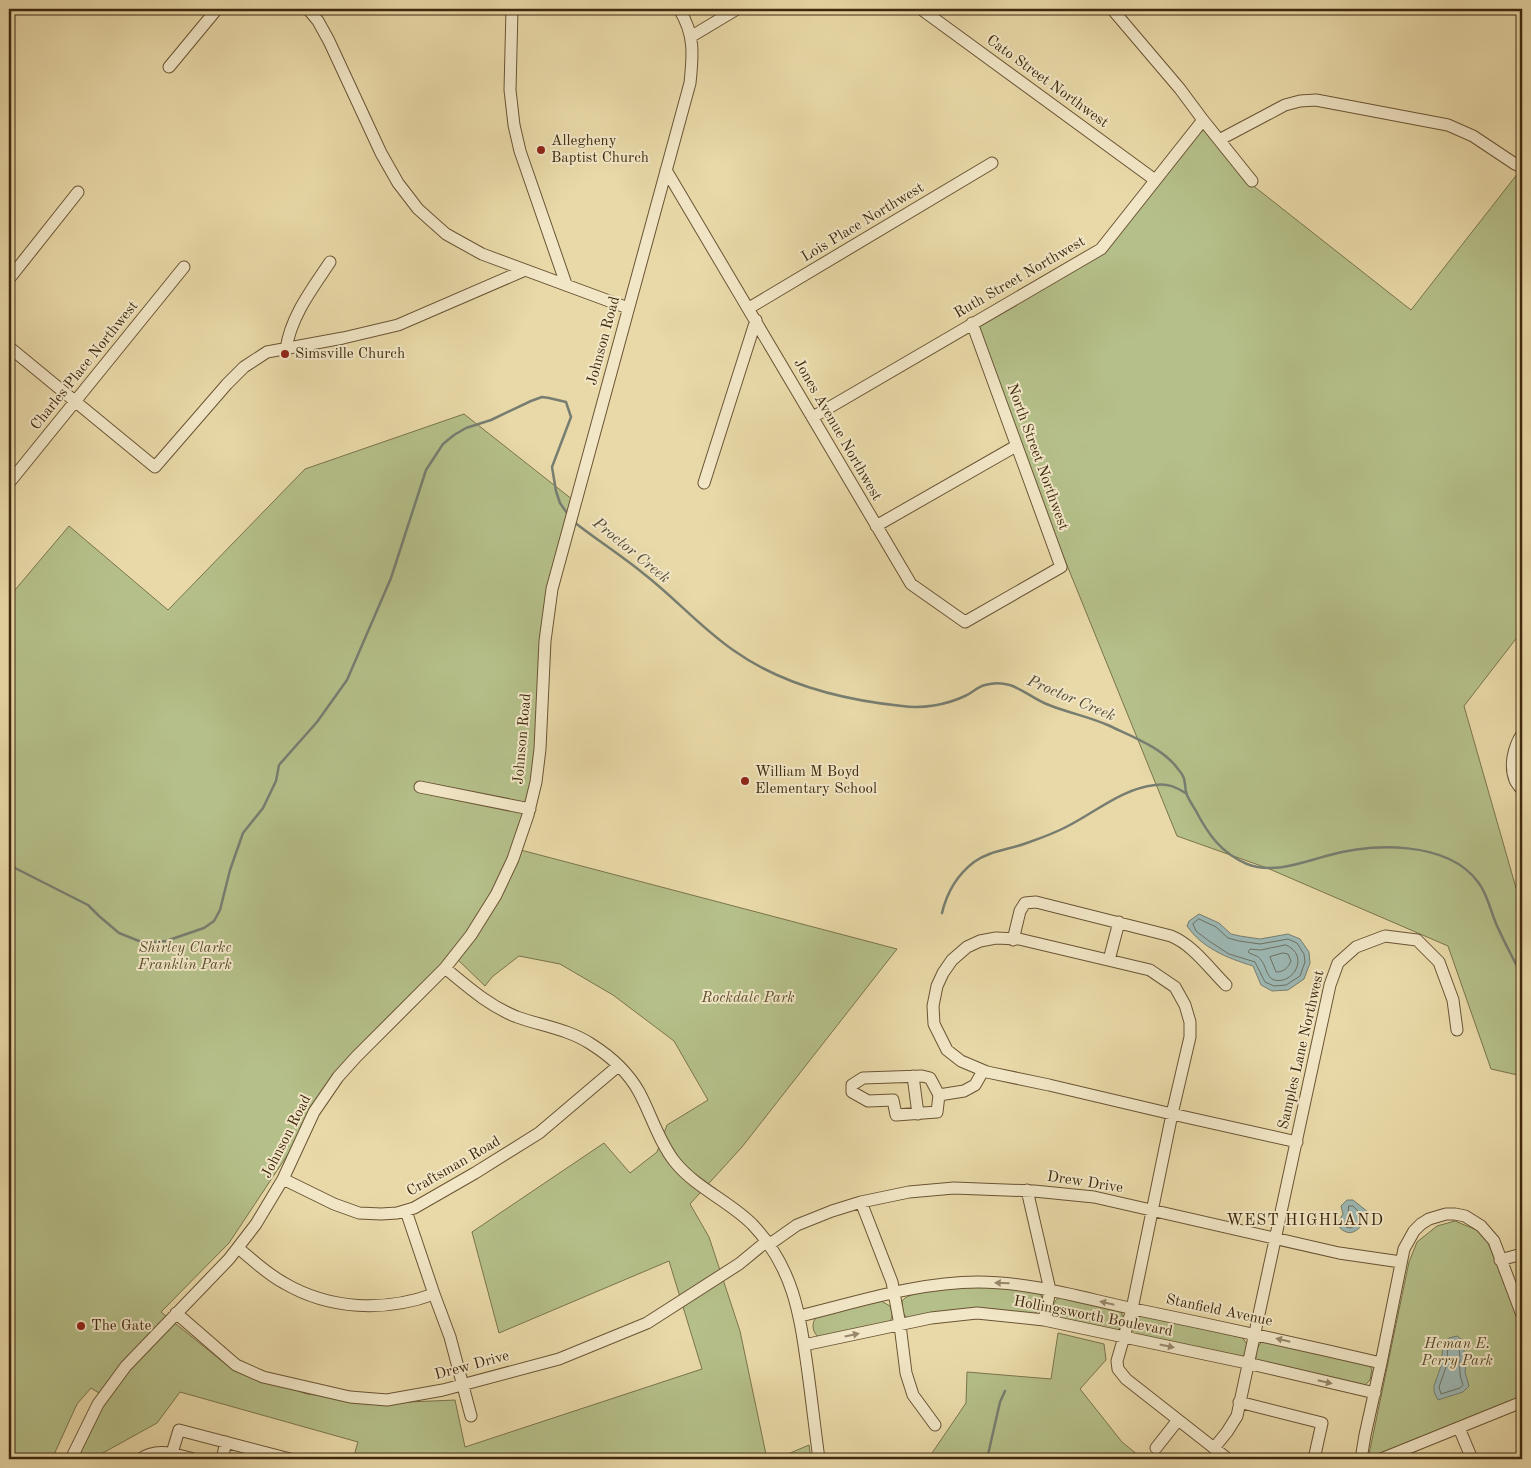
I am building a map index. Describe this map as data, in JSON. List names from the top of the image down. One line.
{"streets":{"street":["Cato Street Northwest","Lois Place Northwest","Ruth Street Northwest","Johnson Road","Charles Place Northwest","Jones Avenue Northwest","North Street Northwest","Samples Lane Northwest","Craftsman Road","Drew Drive","Stanfield Avenue","Hollingsworth Boulevard"]},"crossings":[["Cato Street Northwest","Ruth Street Northwest"],["Lois Place Northwest","Jones Avenue Northwest"],["Ruth Street Northwest","Jones Avenue Northwest"],["Ruth Street Northwest","North Street Northwest"],["Johnson Road","Jones Avenue Northwest"],["Johnson Road","Craftsman Road"],["Johnson Road","Drew Drive"],["Jones Avenue Northwest","North Street Northwest"],["Samples Lane Northwest","Drew Drive"],["Samples Lane Northwest","Stanfield Avenue"],["Samples Lane Northwest","Hollingsworth Boulevard"]],"one_way":["Stanfield Avenue","Hollingsworth Boulevard"],"districts":["WEST HIGHLAND"],"water":["Proctor Creek"],"parks":["Shirley Clarke Franklin Park","Rockdale Park","Heman E. Perry Park"],"places":["Allegheny Baptist Church","Simsville Church","William M Boyd Elementary School","The Gate"]}
